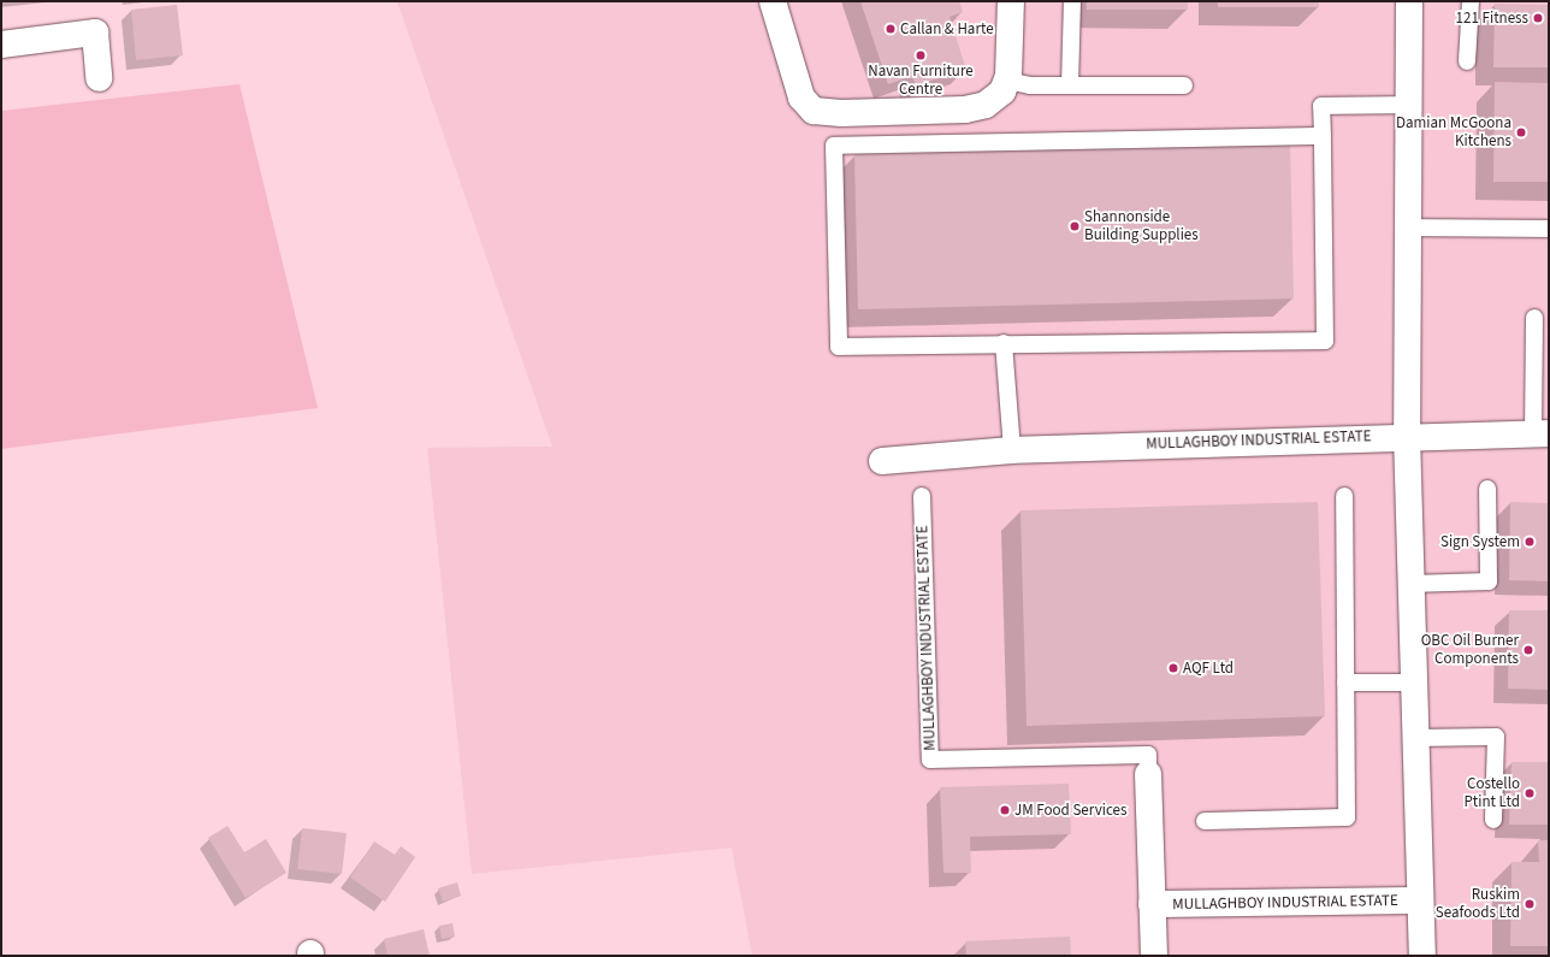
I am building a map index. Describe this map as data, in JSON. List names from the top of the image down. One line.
{"streets":{"street":["MULLAGHBOY INDUSTRIAL ESTATE"]},"places":["121 Fitness","Callan & Harte","Navan Furniture Centre","Damian McGoona Kitchens","Shannonside Building Supplies","Sign System","OBC Oil Burner Components","AQF Ltd","Costello Ptint Ltd","JM Food Services","Ruskim Seafoods Ltd"]}
